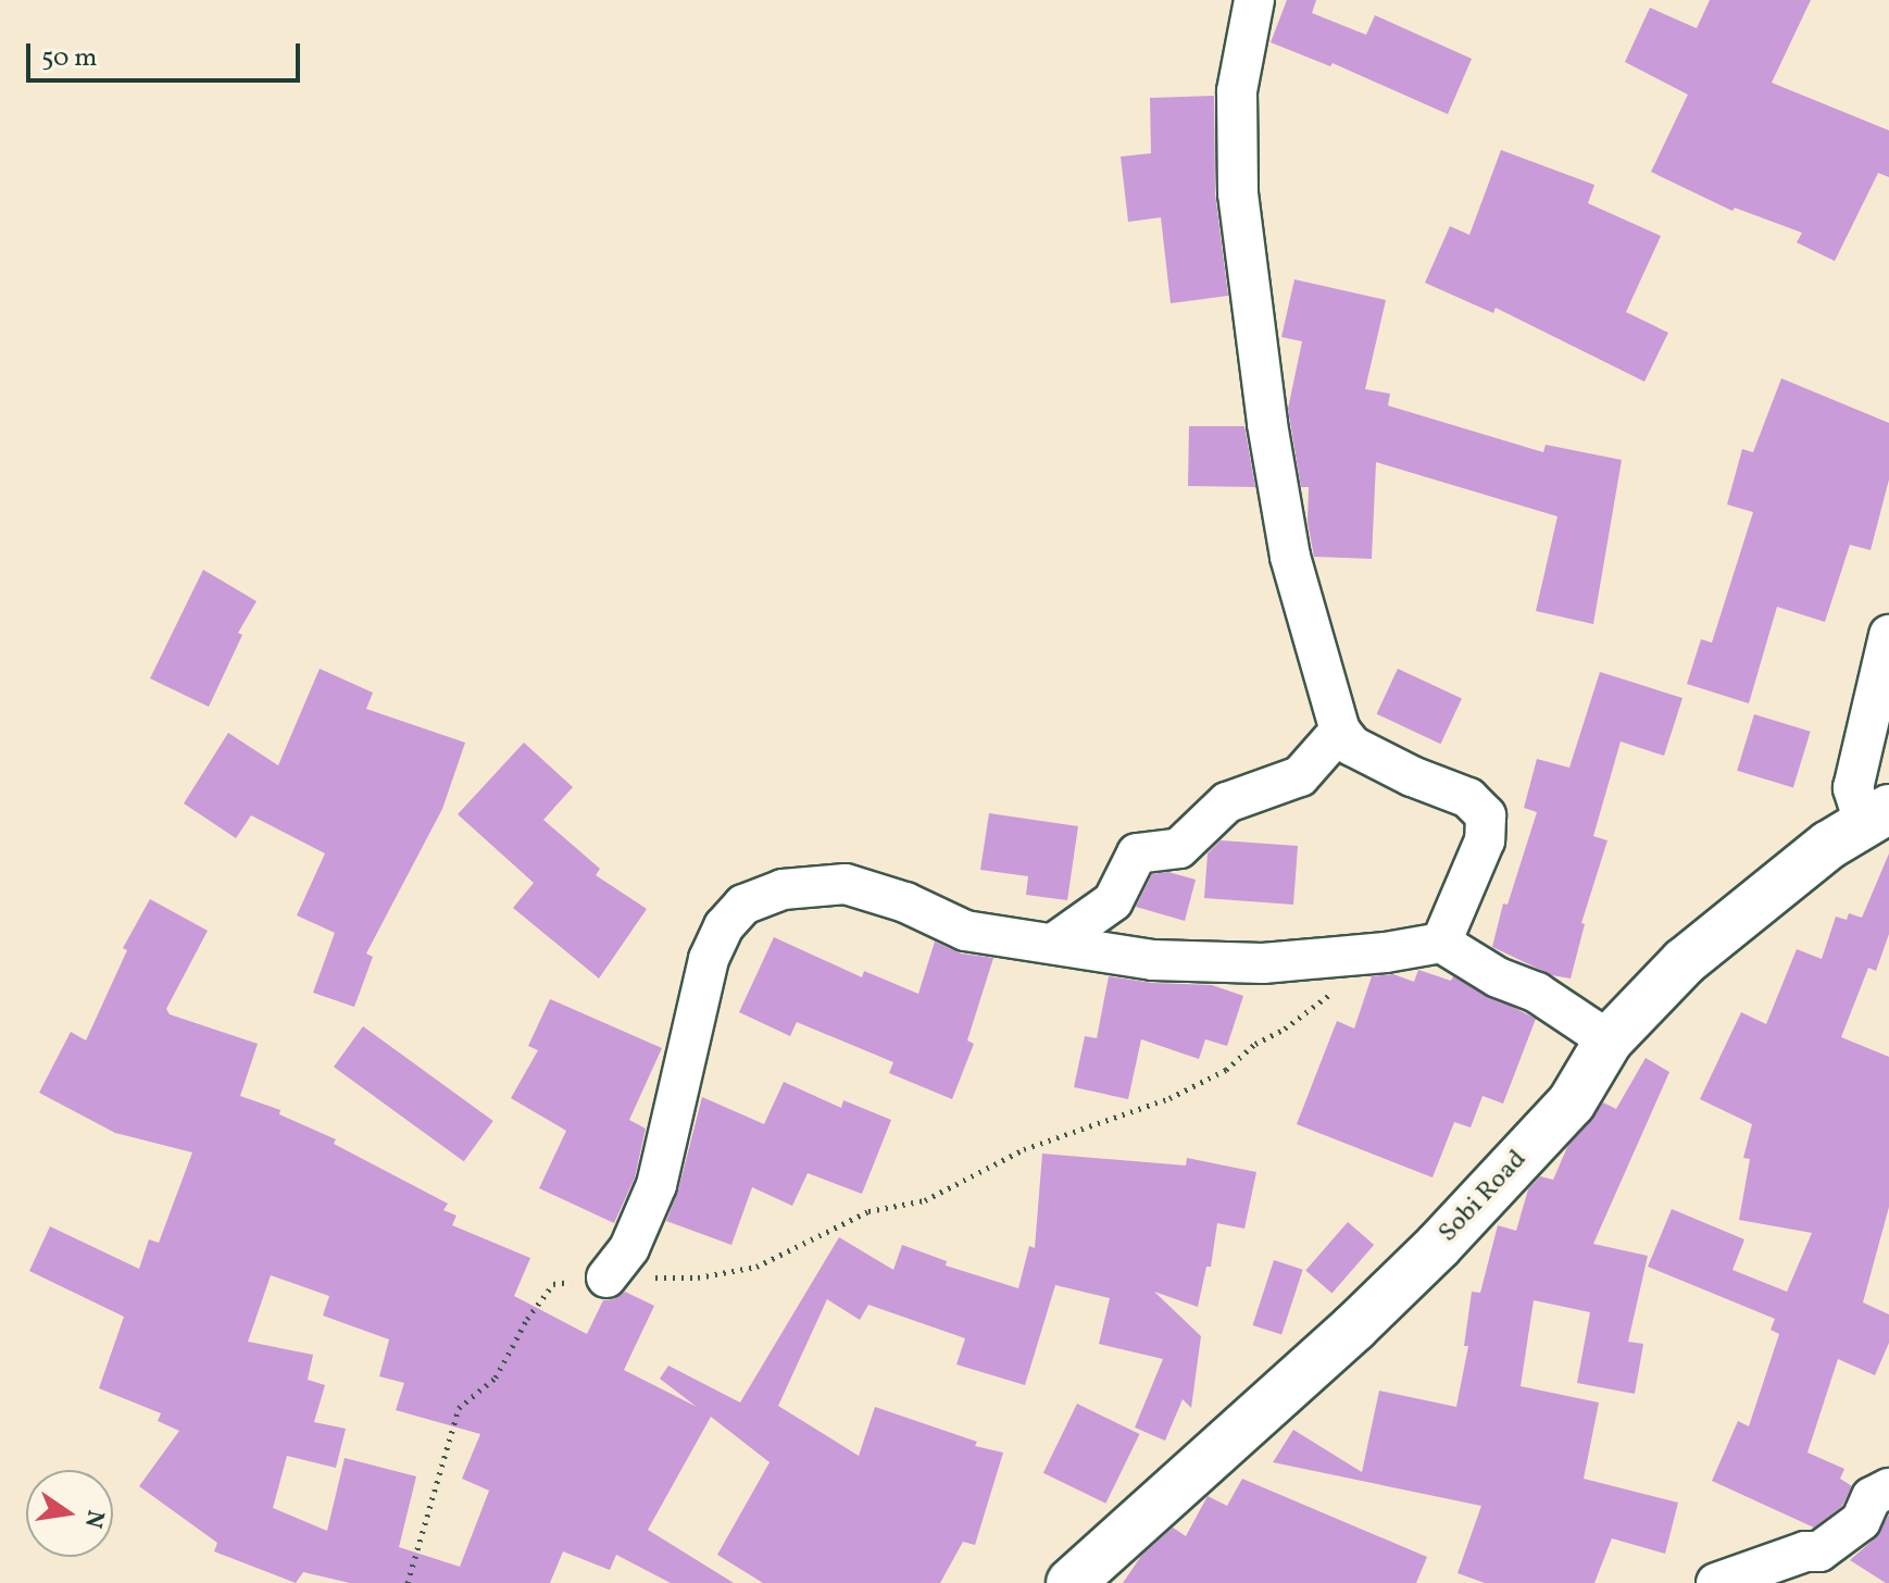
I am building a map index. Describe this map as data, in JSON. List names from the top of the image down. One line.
{"streets":{"highway":["Sobi Road"]},"scale_bar":"50 m","north":"right"}
